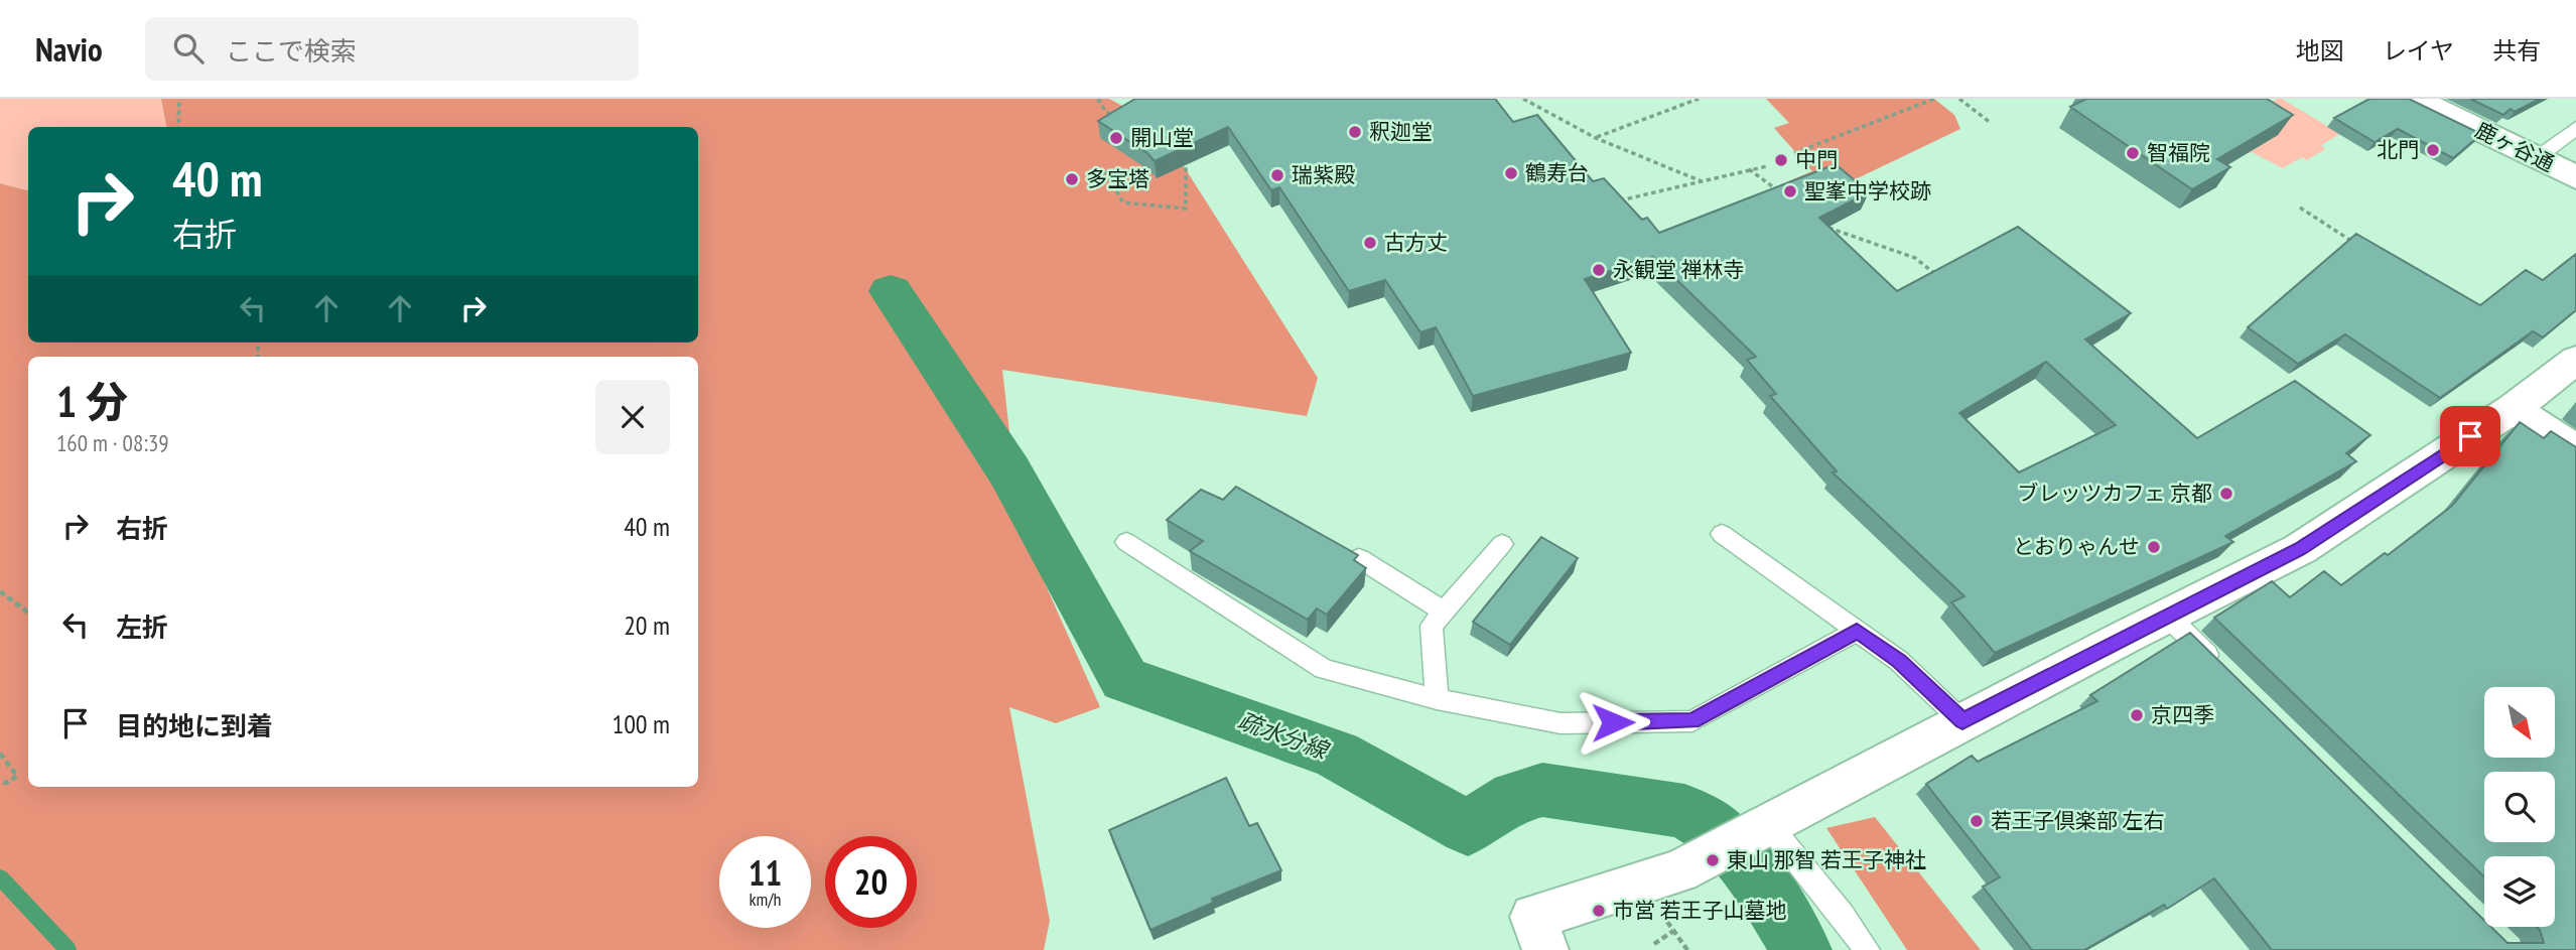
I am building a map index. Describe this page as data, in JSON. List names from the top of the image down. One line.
{"streets":{"street":["鹿ヶ谷通"]},"water":["疏水分線"],"places":["釈迦堂","開山堂","北門","智福院","中門","鶴寿台","瑞紫殿","多宝塔","聖峯中学校跡","古方丈","永観堂 禅林寺","ブレッツカフェ 京都","とおりゃんせ","京四季","若王子倶楽部 左右","東山 那智 若王子神社","市営 若王子山墓地"],"north":"bottom right","page":{"header":"Navio","search":"ここで検索","nav":["地図","レイヤ","共有"],"turn":["40 m","右折"],"heading":["1 分","160 m · 08:39"],"list":[{"name":"右折","value":"40 m"},{"name":"左折","value":"20 m"},{"name":"目的地に到着","value":"100 m"}],"speed":"11 km/h","limit":"20"}}
